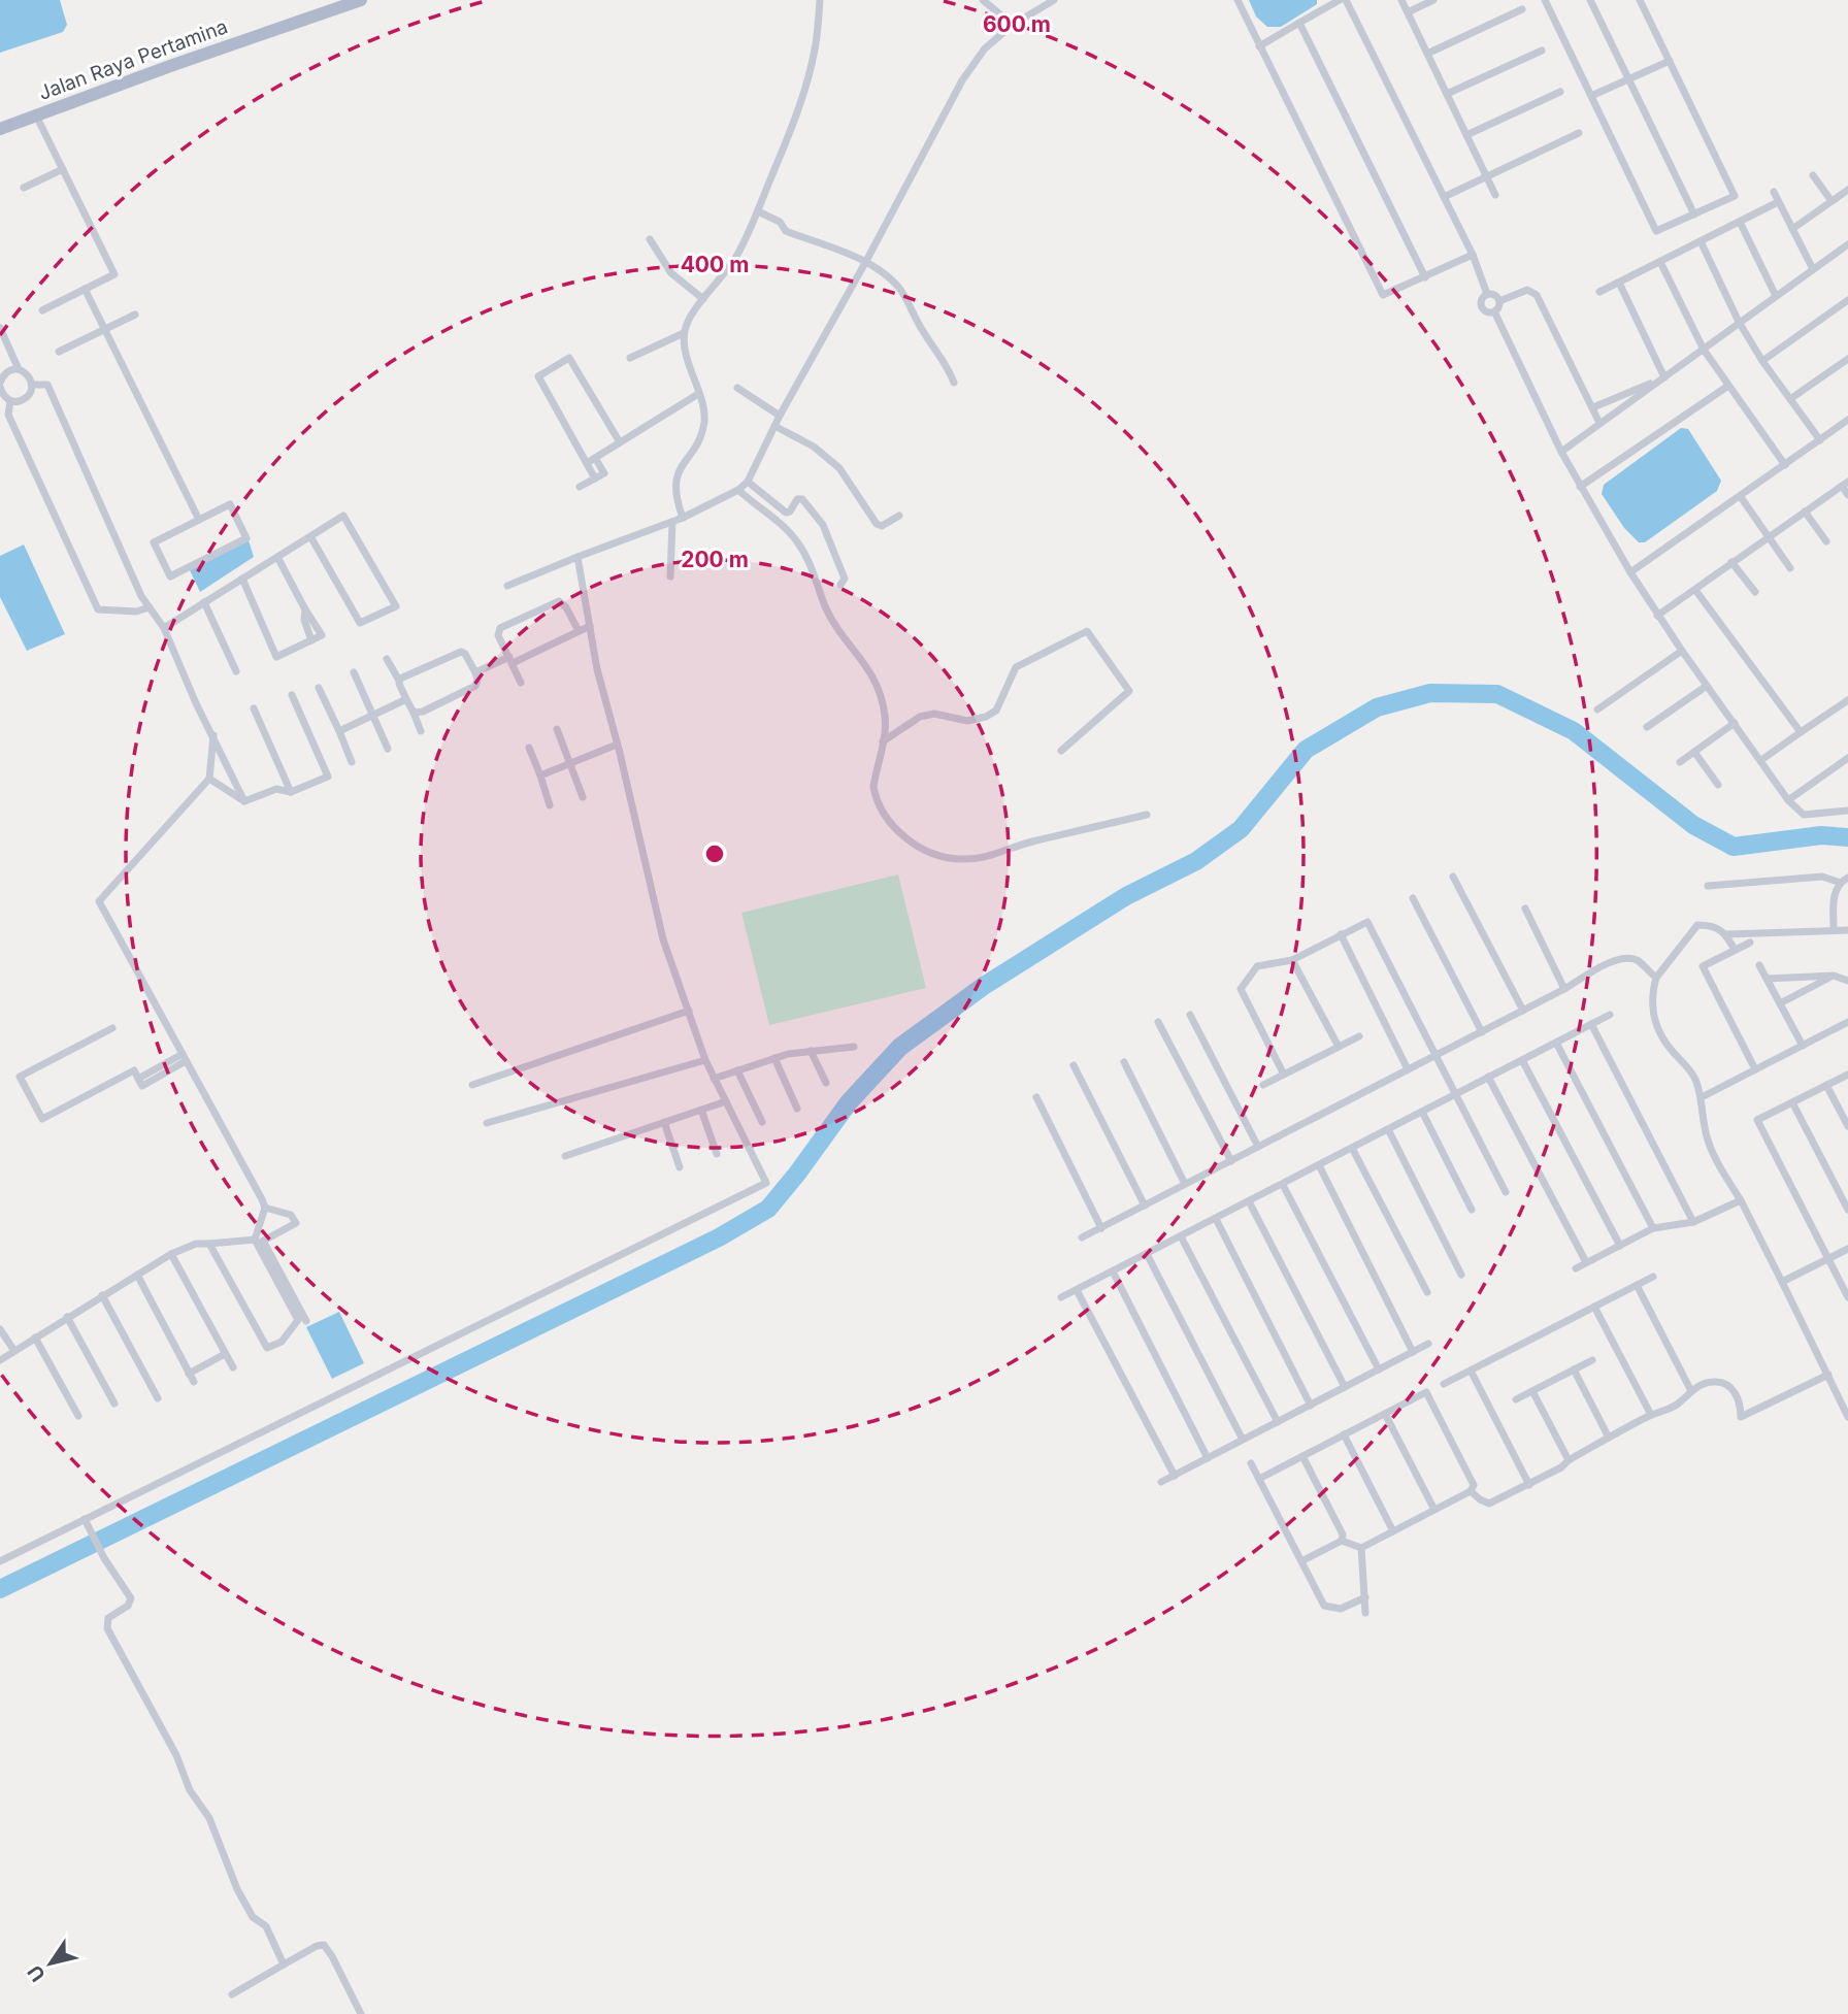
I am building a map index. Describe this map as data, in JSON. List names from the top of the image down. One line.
{"streets":{"main road":["Jalan Raya Pertamina"]},"north":"bottom left","rings":["600 m","400 m","200 m"]}
